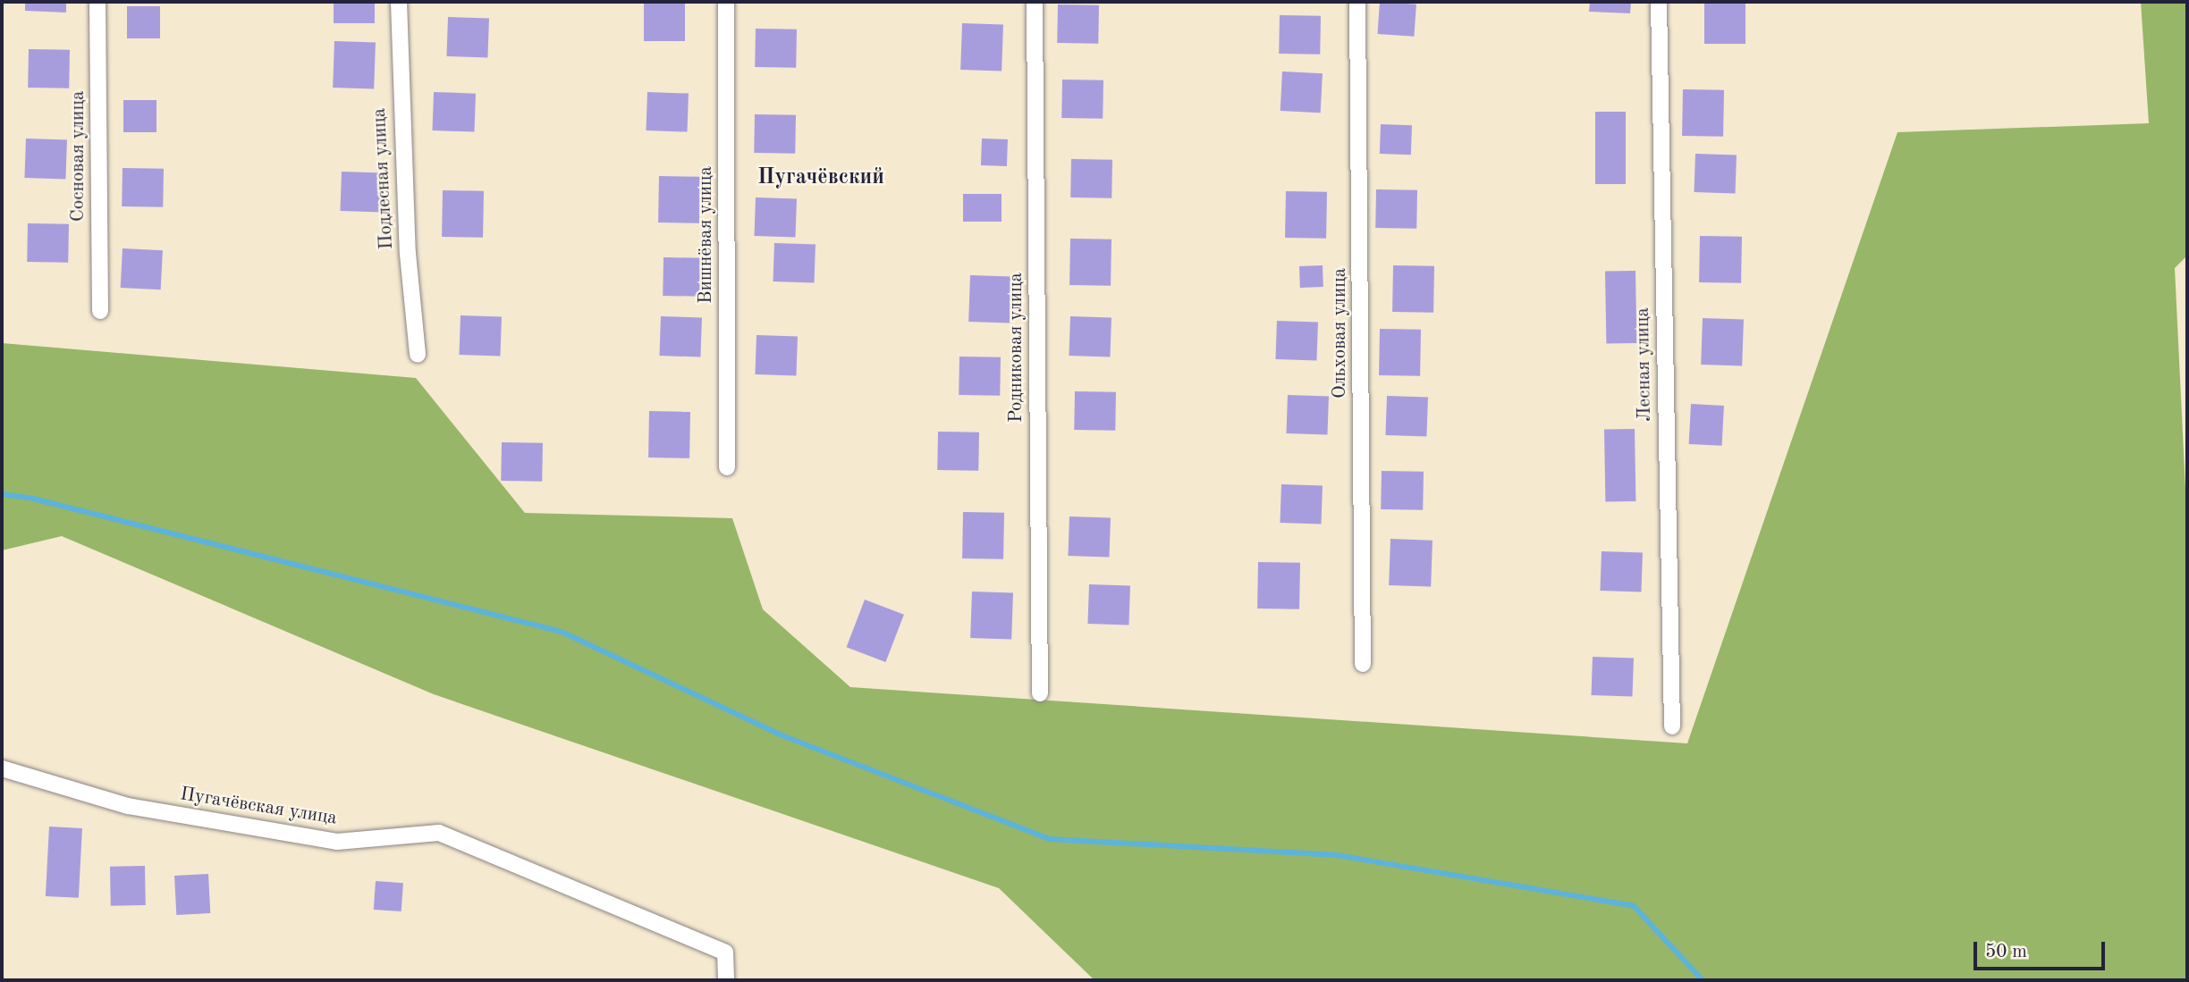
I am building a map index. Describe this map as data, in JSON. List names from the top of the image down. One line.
{"streets":{"street":["Сосновая улица","Подлесная улица","Вишнёвая улица","Ольховая улица","Родниковая улица","Лесная улица","Пугачёвская улица"]},"districts":["Пугачёвский"],"scale_bar":"50 m"}
